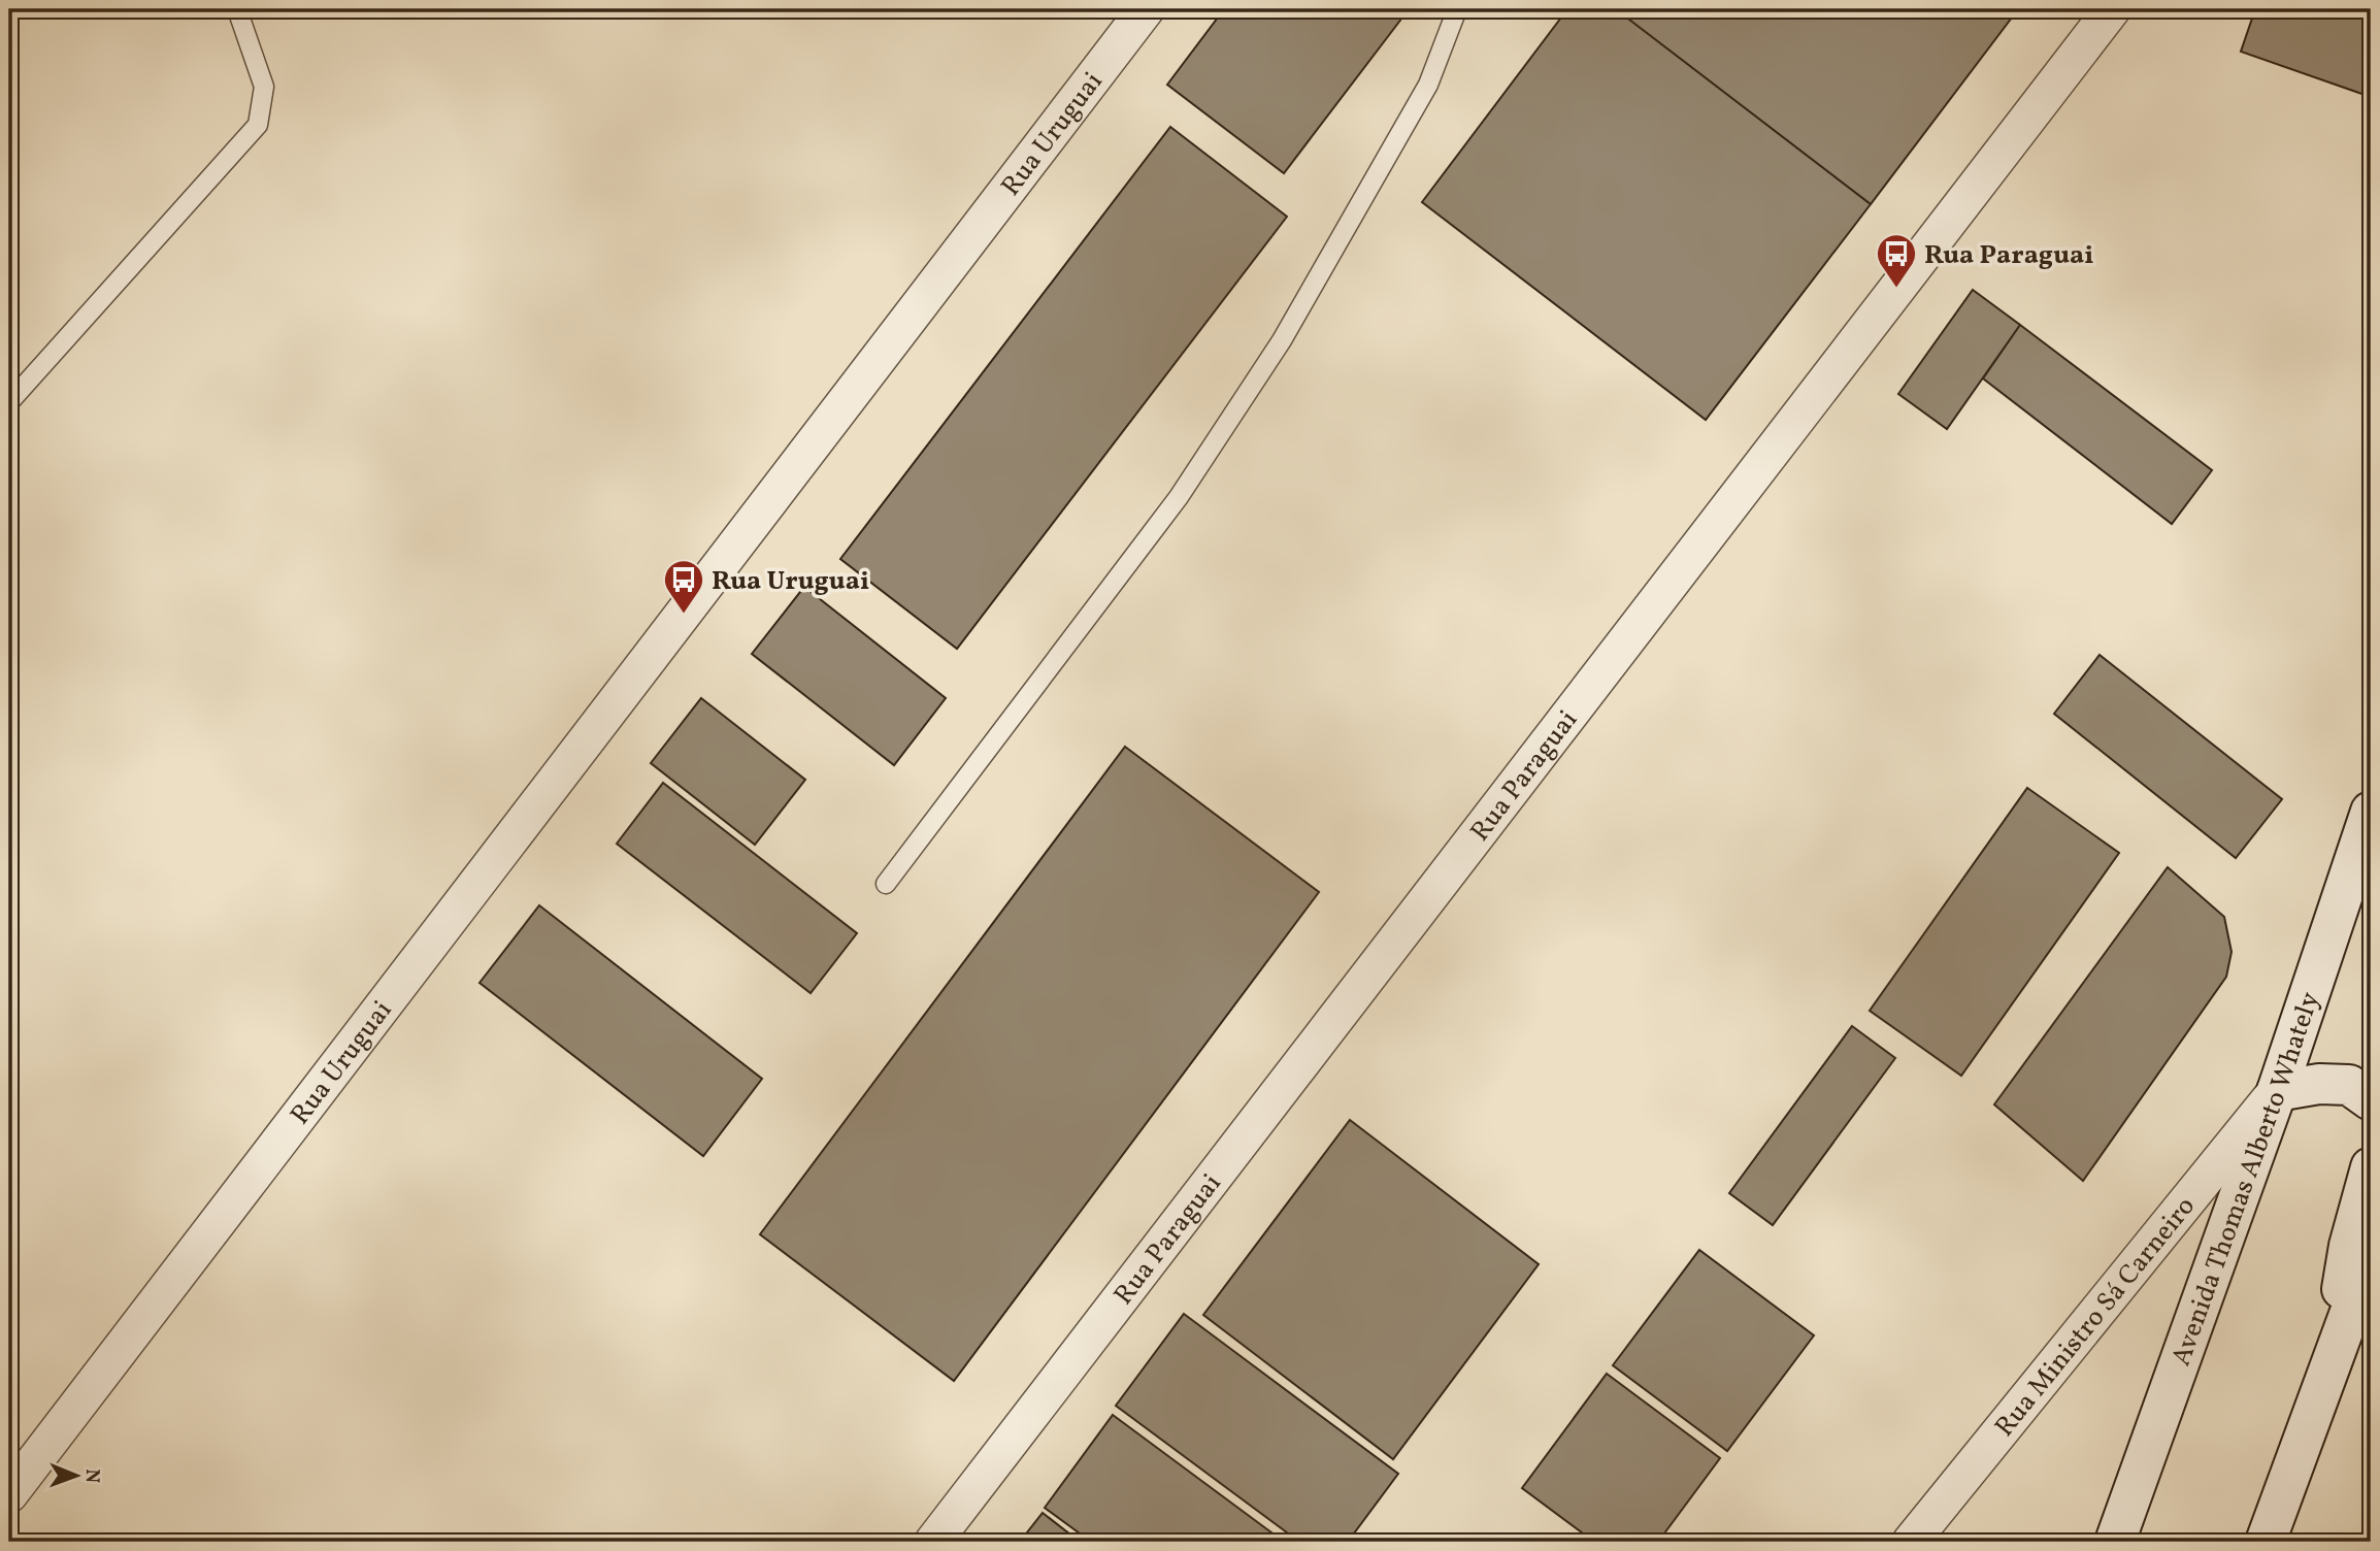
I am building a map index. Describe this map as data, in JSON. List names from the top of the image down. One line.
{"streets":{"main road":["Avenida Thomas Alberto Whately"],"street":["Rua Uruguai","Rua Paraguai","Rua Ministro Sá Carneiro"]},"crossings":[["Avenida Thomas Alberto Whately","Rua Ministro Sá Carneiro"]],"places":{"bus stop":["Rua Paraguai","Rua Uruguai"]},"north":"right"}
